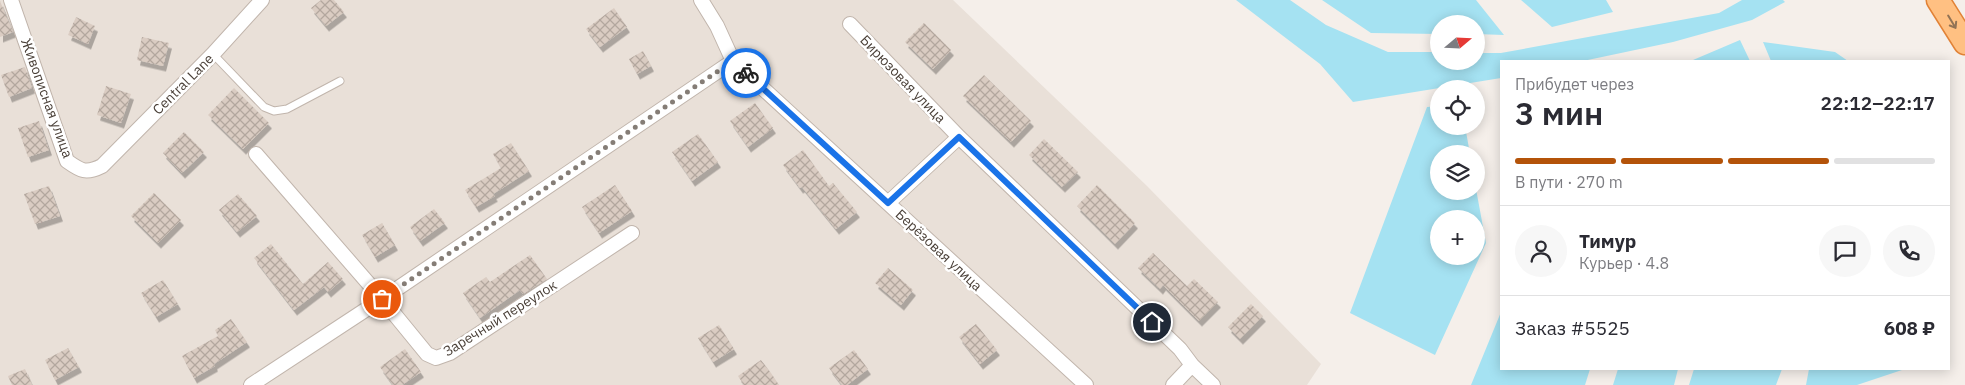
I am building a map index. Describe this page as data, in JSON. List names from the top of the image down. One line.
{"streets":{"street":["Бирюзовая улица","Central Lane","Живописная улица","Берёзовая улица","Заречный переулок"]},"crossings":[["Central Lane","Живописная улица"]],"north":"right","page":{"map_buttons":"+","heading":["3 мин","Прибудет через","22:12–22:17"],"panel":["Тимур","Курьер · 4.8","Заказ #5525","608 ₽"],"bar":"В пути · 270 m"}}
